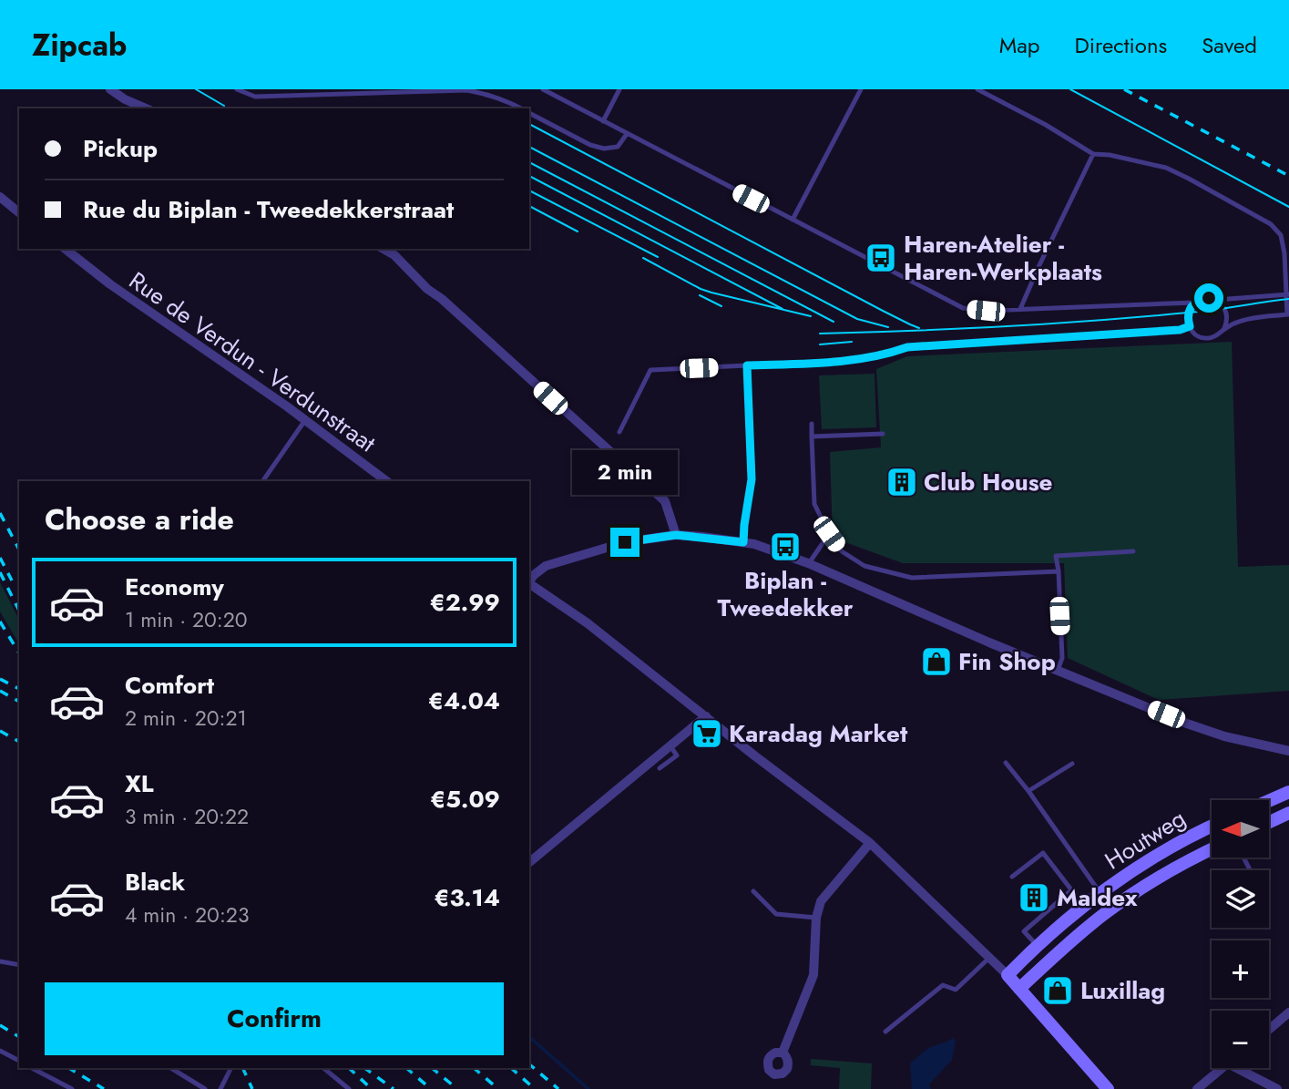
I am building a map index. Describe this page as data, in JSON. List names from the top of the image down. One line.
{"streets":{"main road":["Houtweg"],"street":["Rue de Verdun - Verdunstraat"]},"places":{"bus stop":["Haren-Atelier - Haren-Werkplaats","Biplan - Tweedekker"],"building":["Club House","Maldex"],"shop":["Fin Shop","Luxillag"],"supermarket":["Karadag Market"]},"north":"left","page":{"header":"Zipcab","nav":["Map","Directions","Saved"],"banner":["Pickup","Rue du Biplan - Tweedekkerstraat"],"bubble":"2 min","heading":"Choose a ride","list":[{"name":"Economy","note":"1 min · 20:20","value":"€2.99"},{"name":"Comfort","note":"2 min · 20:21","value":"€4.04"},{"name":"XL","note":"3 min · 20:22","value":"€5.09"},{"name":"Black","note":"4 min · 20:23","value":"€3.14"}],"map_buttons":["+","−"],"buttons":"Confirm"}}
